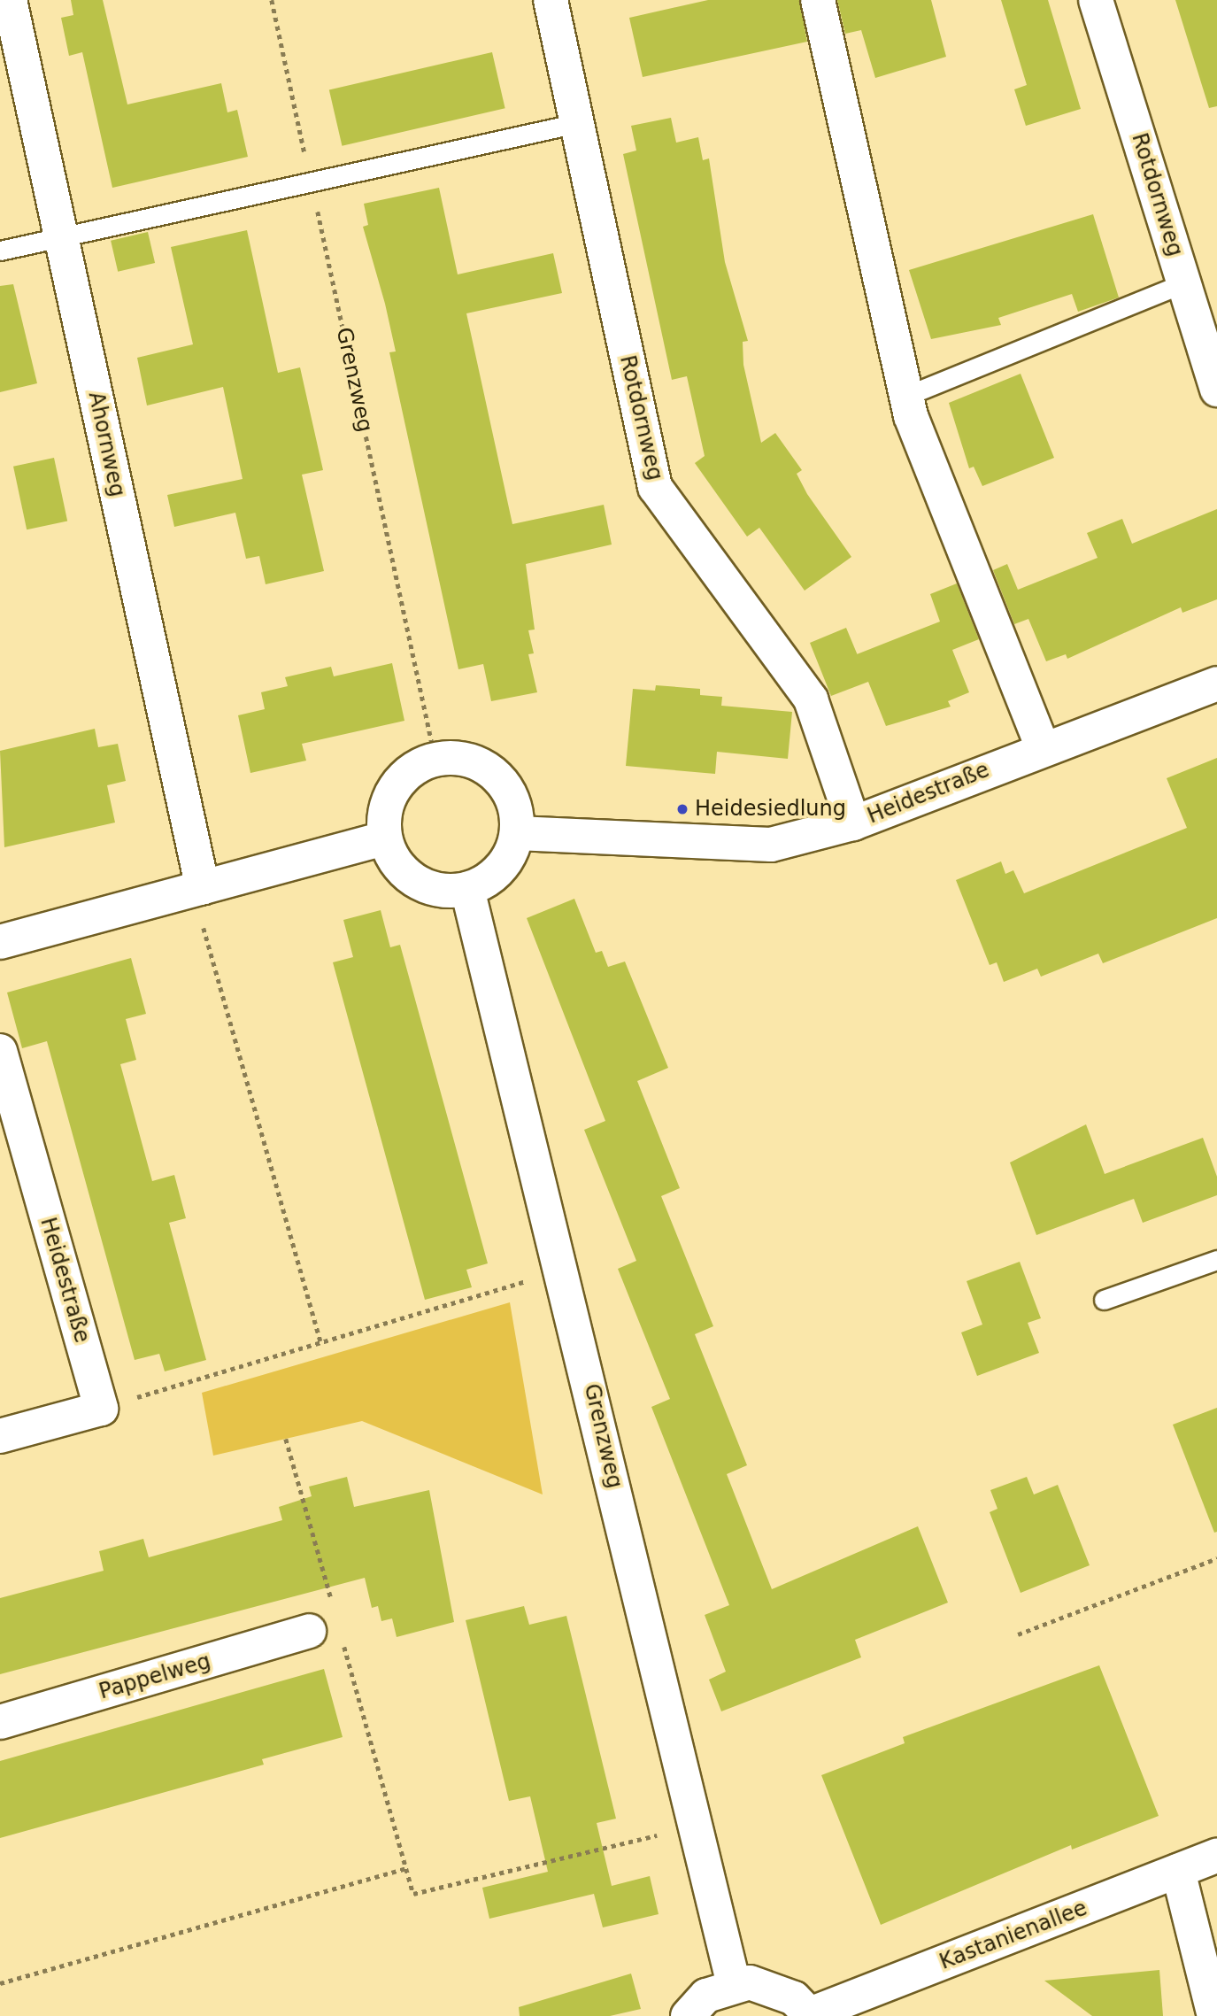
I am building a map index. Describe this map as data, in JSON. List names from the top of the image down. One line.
{"streets":{"street":["Rotdornweg","Grenzweg","Ahornweg","Heidestraße","Pappelweg","Kastanienallee"]},"crossings":[["Rotdornweg","Heidestraße"],["Grenzweg","Heidestraße"],["Grenzweg","Kastanienallee"]],"places":["Heidesiedlung"]}
